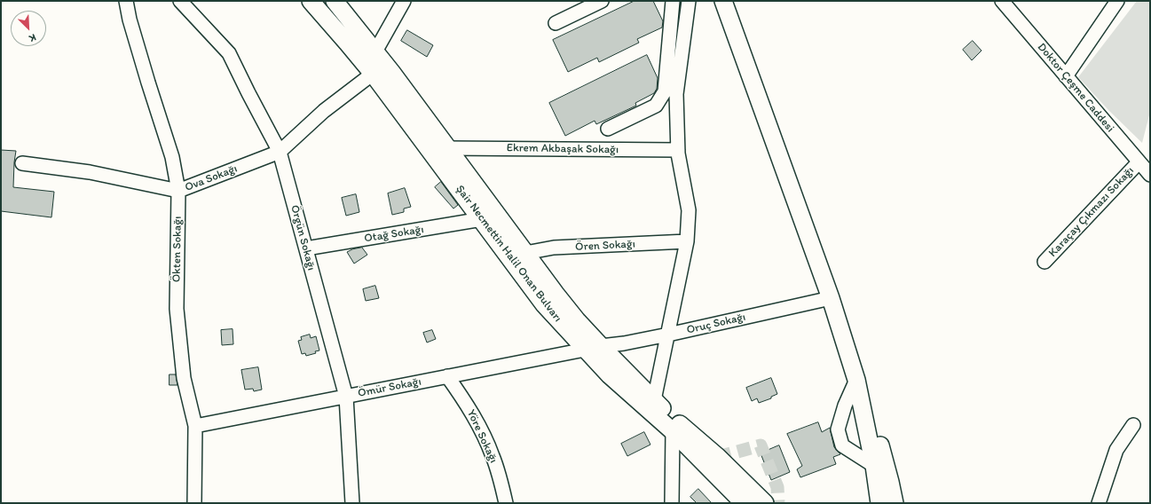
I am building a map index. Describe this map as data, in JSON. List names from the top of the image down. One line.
{"streets":{"main road":["Şair Necmettin Halil Onan Bulvarı"],"street":["Doktor Çeşme Caddesi","Ekrem Akbaşak Sokağı","Ova Sokağı","Karaçay Çıkmazı Sokağı","Otağ Sokağı","Örgün Sokağı","Ören Sokağı","Ökten Sokağı","Oruç Sokağı","Ömür Sokağı","Yöre Sokağı"]},"crossings":[["Doktor Çeşme Caddesi","Karaçay Çıkmazı Sokağı"],["Ekrem Akbaşak Sokağı","Şair Necmettin Halil Onan Bulvarı"],["Ova Sokağı","Örgün Sokağı"],["Ova Sokağı","Ökten Sokağı"],["Ova Sokağı","Şair Necmettin Halil Onan Bulvarı"],["Otağ Sokağı","Örgün Sokağı"],["Otağ Sokağı","Şair Necmettin Halil Onan Bulvarı"],["Örgün Sokağı","Ömür Sokağı"],["Ören Sokağı","Şair Necmettin Halil Onan Bulvarı"],["Ökten Sokağı","Ömür Sokağı"],["Şair Necmettin Halil Onan Bulvarı","Oruç Sokağı"],["Şair Necmettin Halil Onan Bulvarı","Ömür Sokağı"],["Oruç Sokağı","Ömür Sokağı"],["Ömür Sokağı","Yöre Sokağı"]],"north":"bottom right"}
